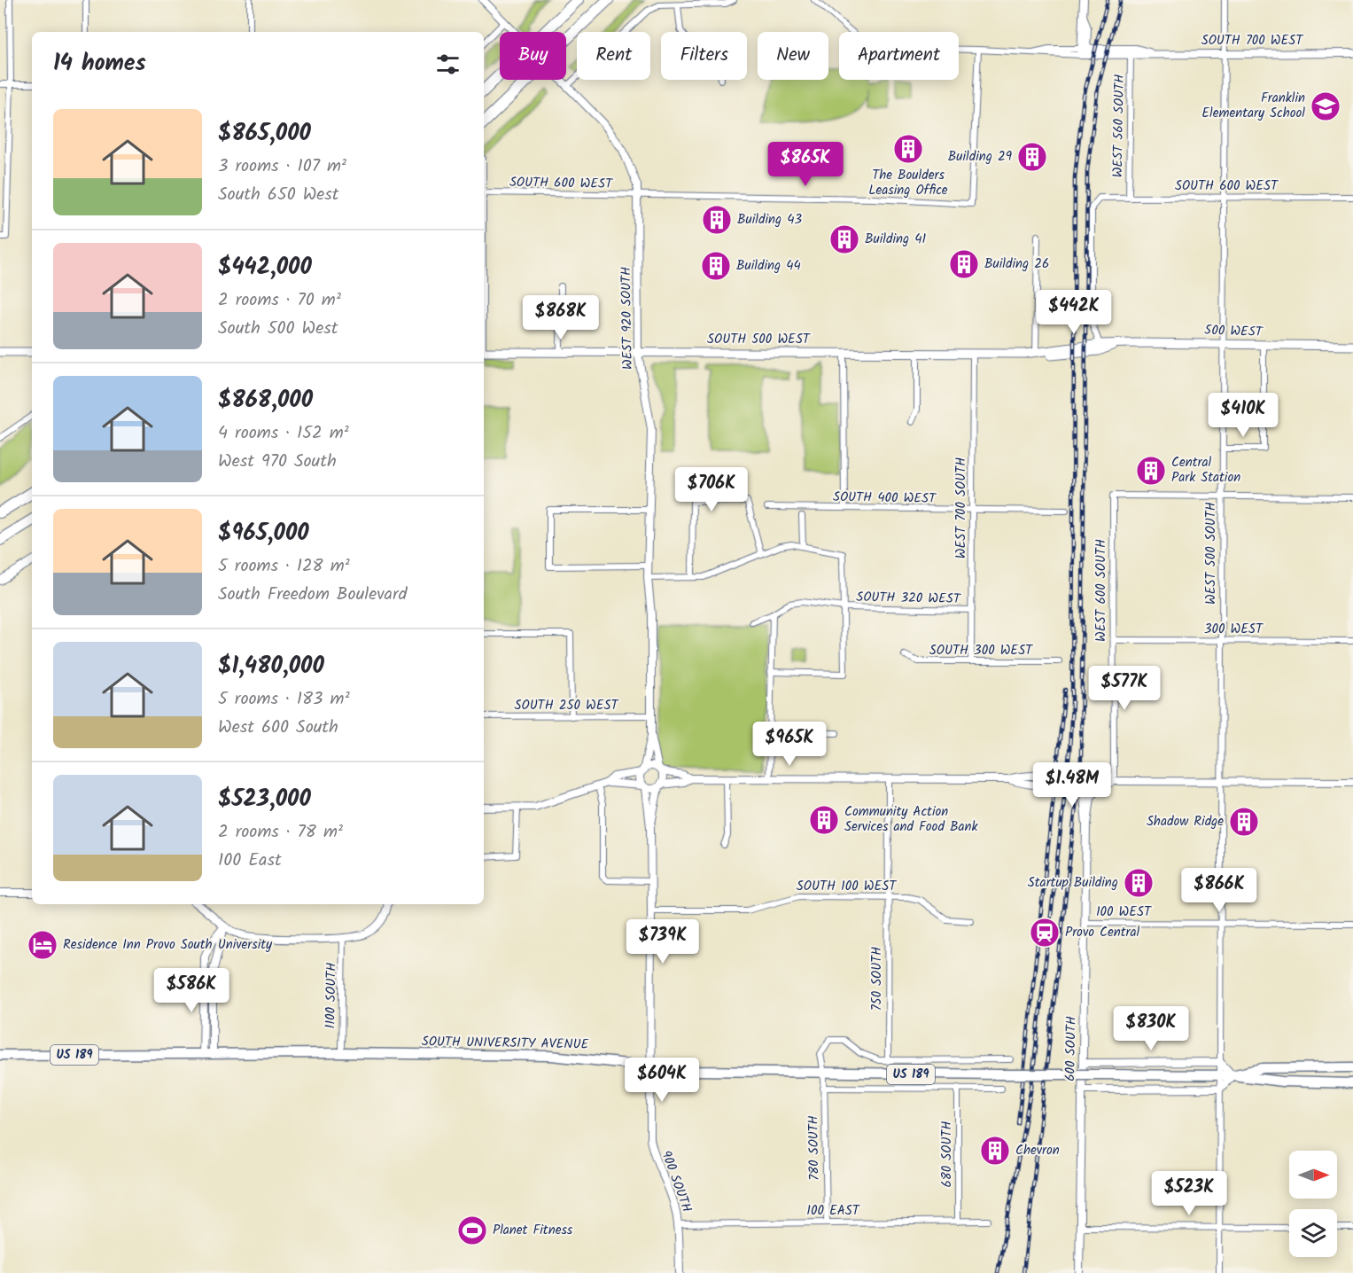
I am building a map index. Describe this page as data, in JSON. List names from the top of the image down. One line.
{"streets":{"highway":["SOUTH UNIVERSITY AVENUE","US 189"],"main road":["500 WEST","SOUTH 500 WEST"],"street":["SOUTH 700 WEST","WEST 560 SOUTH","SOUTH 600 WEST","WEST 920 SOUTH","SOUTH 400 WEST","WEST 700 SOUTH","WEST 500 SOUTH","WEST 600 SOUTH","SOUTH 320 WEST","300 WEST","SOUTH 300 WEST","SOUTH 250 WEST","SOUTH 100 WEST","100 WEST","750 SOUTH","1100 SOUTH","600 SOUTH","780 SOUTH","680 SOUTH","900 SOUTH","100 EAST"]},"crossings":[["SOUTH 700 WEST","WEST 560 SOUTH"],["SOUTH 700 WEST","SOUTH 600 WEST"],["SOUTH 700 WEST","WEST 500 SOUTH"],["WEST 560 SOUTH","SOUTH 600 WEST"],["SOUTH 600 WEST","WEST 920 SOUTH"],["SOUTH 600 WEST","SOUTH 500 WEST"],["SOUTH 600 WEST","WEST 500 SOUTH"],["WEST 920 SOUTH","SOUTH 500 WEST"],["WEST 920 SOUTH","SOUTH 250 WEST"],["500 WEST","SOUTH 500 WEST"],["500 WEST","WEST 500 SOUTH"],["SOUTH 500 WEST","WEST 700 SOUTH"],["SOUTH 400 WEST","WEST 700 SOUTH"],["WEST 700 SOUTH","SOUTH 320 WEST"],["WEST 700 SOUTH","SOUTH 300 WEST"],["WEST 500 SOUTH","WEST 600 SOUTH"],["WEST 500 SOUTH","300 WEST"],["WEST 500 SOUTH","100 WEST"],["WEST 500 SOUTH","SOUTH UNIVERSITY AVENUE"],["WEST 600 SOUTH","300 WEST"],["SOUTH 100 WEST","750 SOUTH"],["SOUTH 100 WEST","900 SOUTH"],["100 WEST","600 SOUTH"],["750 SOUTH","780 SOUTH"],["1100 SOUTH","SOUTH UNIVERSITY AVENUE"],["SOUTH UNIVERSITY AVENUE","780 SOUTH"],["SOUTH UNIVERSITY AVENUE","900 SOUTH"],["780 SOUTH","100 EAST"],["680 SOUTH","100 EAST"],["900 SOUTH","100 EAST"]],"places":{"school or university":["Franklin Elementary School"],"building":["The Boulders Leasing Office","Building 29","Building 43","Building 41","Building 26","Building 44","Central Park Station","Community Action Services and Food Bank","Shadow Ridge","Startup Building","Chevron"],"station":["Provo Central"],"hotel":["Residence Inn Provo South University"],"sports":["Planet Fitness"]},"north":"right","page":{"chip":["Buy","Rent","Filters","New","Apartment"],"heading":"14 homes","list":[{"name":"$865,000","note":"3 rooms · 107 m² · South 650 West"},{"name":"$442,000","note":"2 rooms · 70 m² · South 500 West"},{"name":"$868,000","note":"4 rooms · 152 m² · West 970 South"},{"name":"$965,000","note":"5 rooms · 128 m² · South Freedom Boulevard"},{"name":"$1,480,000","note":"5 rooms · 183 m² · West 600 South"},{"name":"$523,000","note":"2 rooms · 78 m² · 100 East"}],"price":["$865K","$442K","$868K","$410K","$706K","$577K","$965K","$1.48M","$866K","$739K","$586K","$830K","$604K","$523K"]}}
